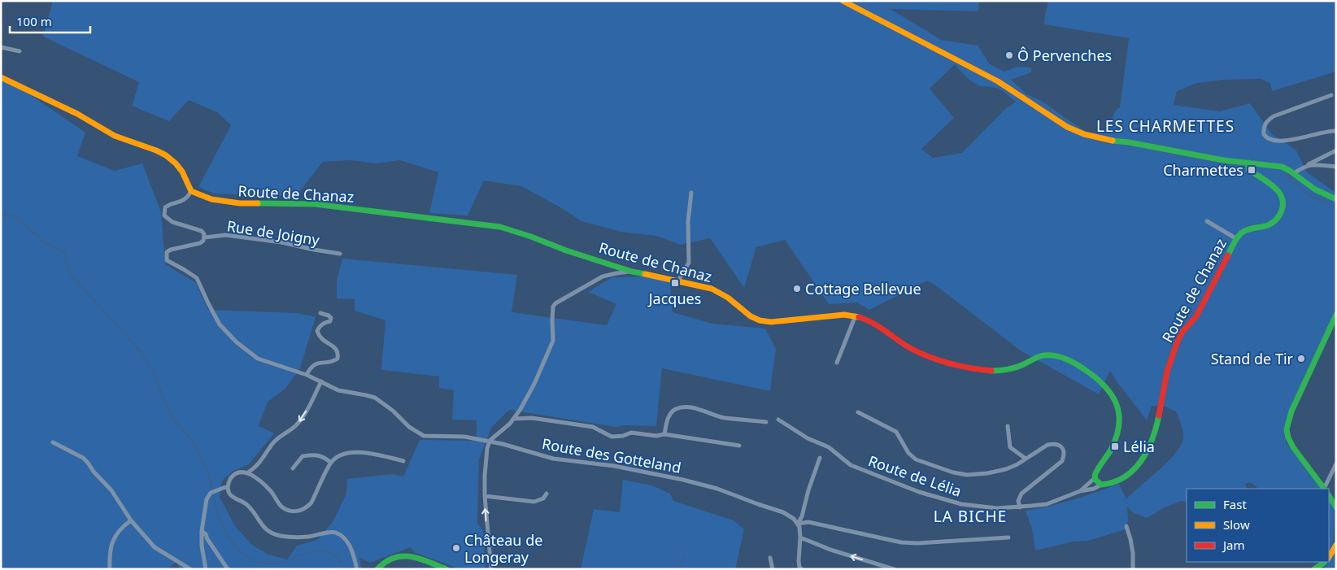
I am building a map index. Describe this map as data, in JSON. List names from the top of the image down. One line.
{"streets":{"street":["Route de Chanaz","Rue de Joigny","Route des Gotteland","Route de Lélia"]},"crossings":[["Route de Chanaz","Route de Lélia"],["Rue de Joigny","Route des Gotteland"]],"districts":["LES CHARMETTES","LA BICHE"],"places":{"other":["Ô Pervenches","Cottage Bellevue","Stand de Tir","Château de Longeray"],"transit":["Charmettes","Jacques","Lélia"]},"legend":["Fast","Slow","Jam"],"scale_bar":"100 m"}
